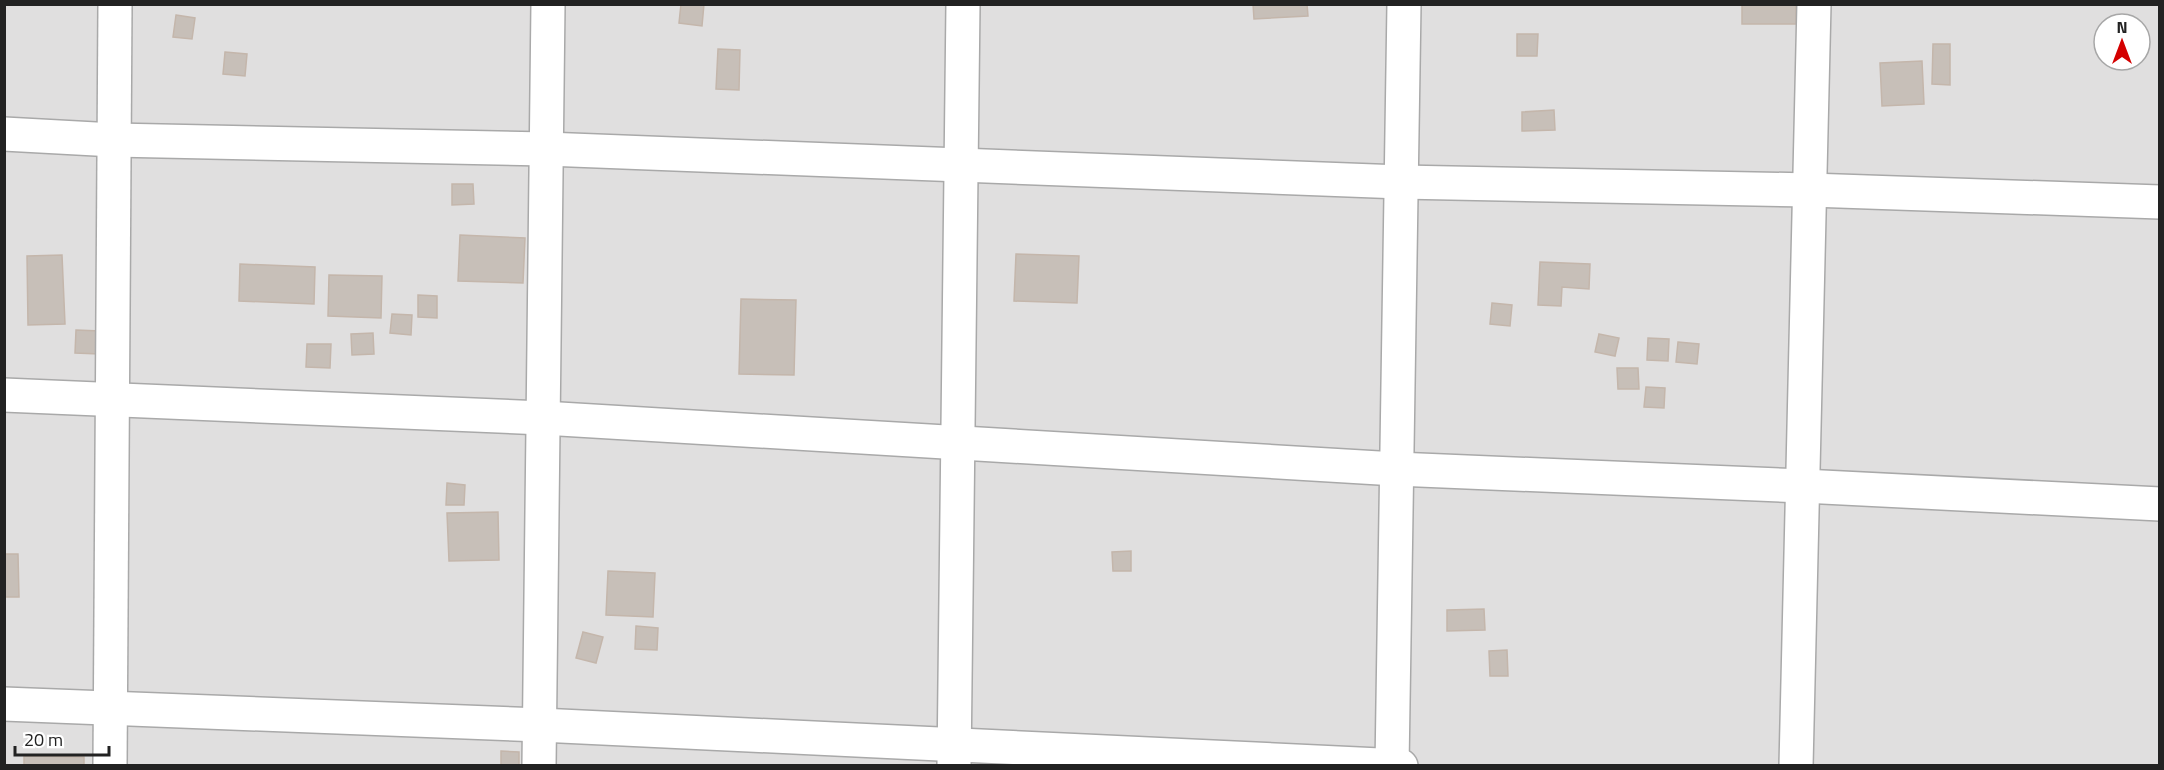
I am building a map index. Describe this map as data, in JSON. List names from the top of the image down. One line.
{"scale_bar":"20 m","north":"top"}
